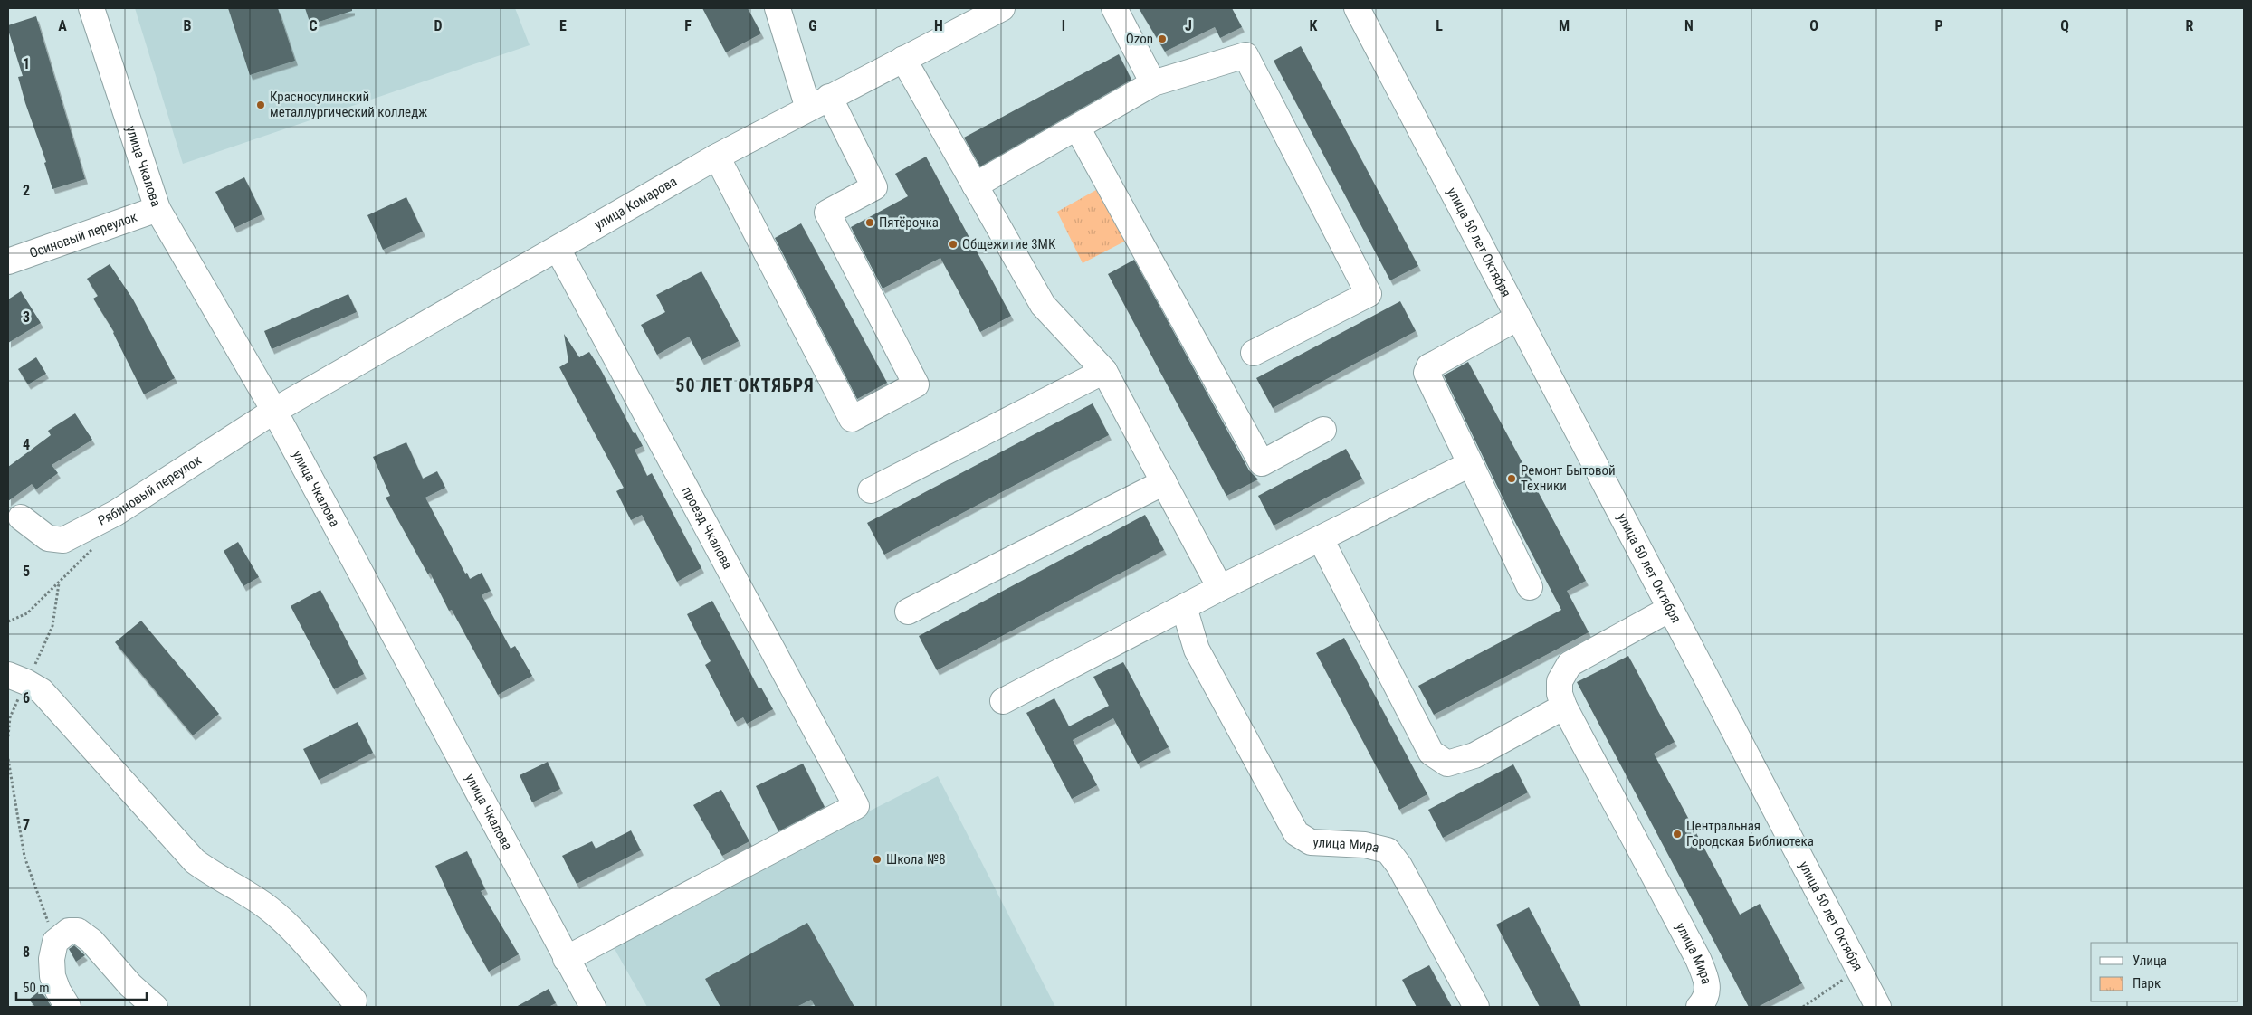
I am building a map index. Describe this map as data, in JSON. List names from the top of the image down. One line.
{"streets":{"street":["улица Чкалова","улица Комарова","Осиновый переулок","улица 50 лет Октября","Рябиновый переулок","проезд Чкалова","улица Мира"]},"crossings":[["улица Чкалова","улица Комарова"],["улица Чкалова","Осиновый переулок"],["улица Чкалова","Рябиновый переулок"],["улица Чкалова","проезд Чкалова"],["улица Комарова","Рябиновый переулок"],["улица Комарова","проезд Чкалова"],["улица 50 лет Октября","улица Мира"]],"districts":["50 ЛЕТ ОКТЯБРЯ"],"places":["Ozon","Красносулинский металлургический колледж","Пятёрочка","Общежитие 3МК","Ремонт Бытовой Техники","Центральная Городская Библиотека","Школа №8"],"legend":["Улица","Парк"],"scale_bar":"50 m","grid":{"columns":["A","B","C","D","E","F","G","H","I","J","K","L","M","N","O","P","Q","R"],"rows":["1","2","3","4","5","6","7","8"]}}
